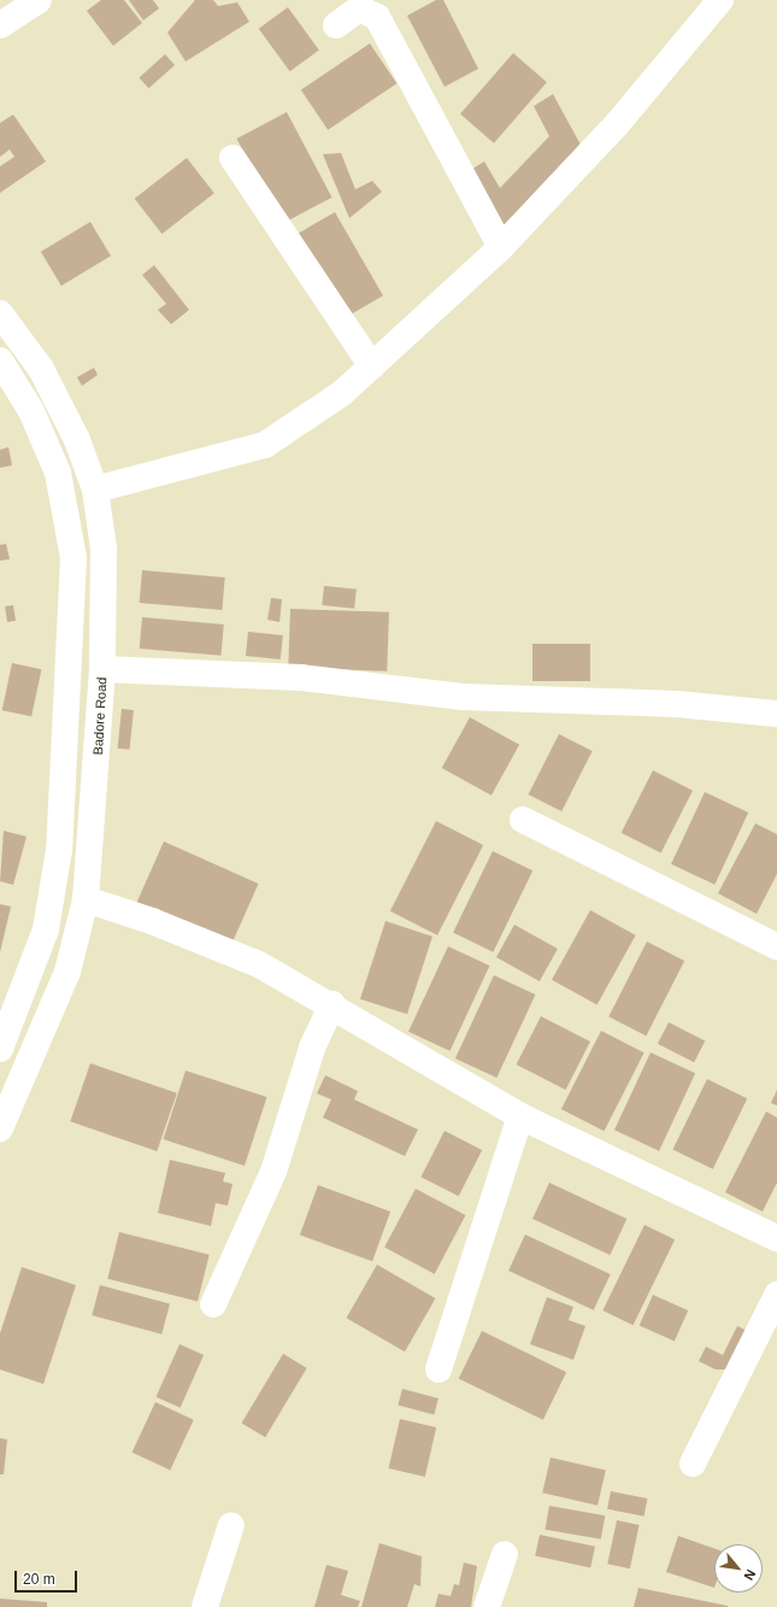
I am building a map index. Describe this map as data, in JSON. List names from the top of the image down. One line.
{"streets":{"street":["Badore Road"]},"scale_bar":"20 m","north":"bottom right"}
